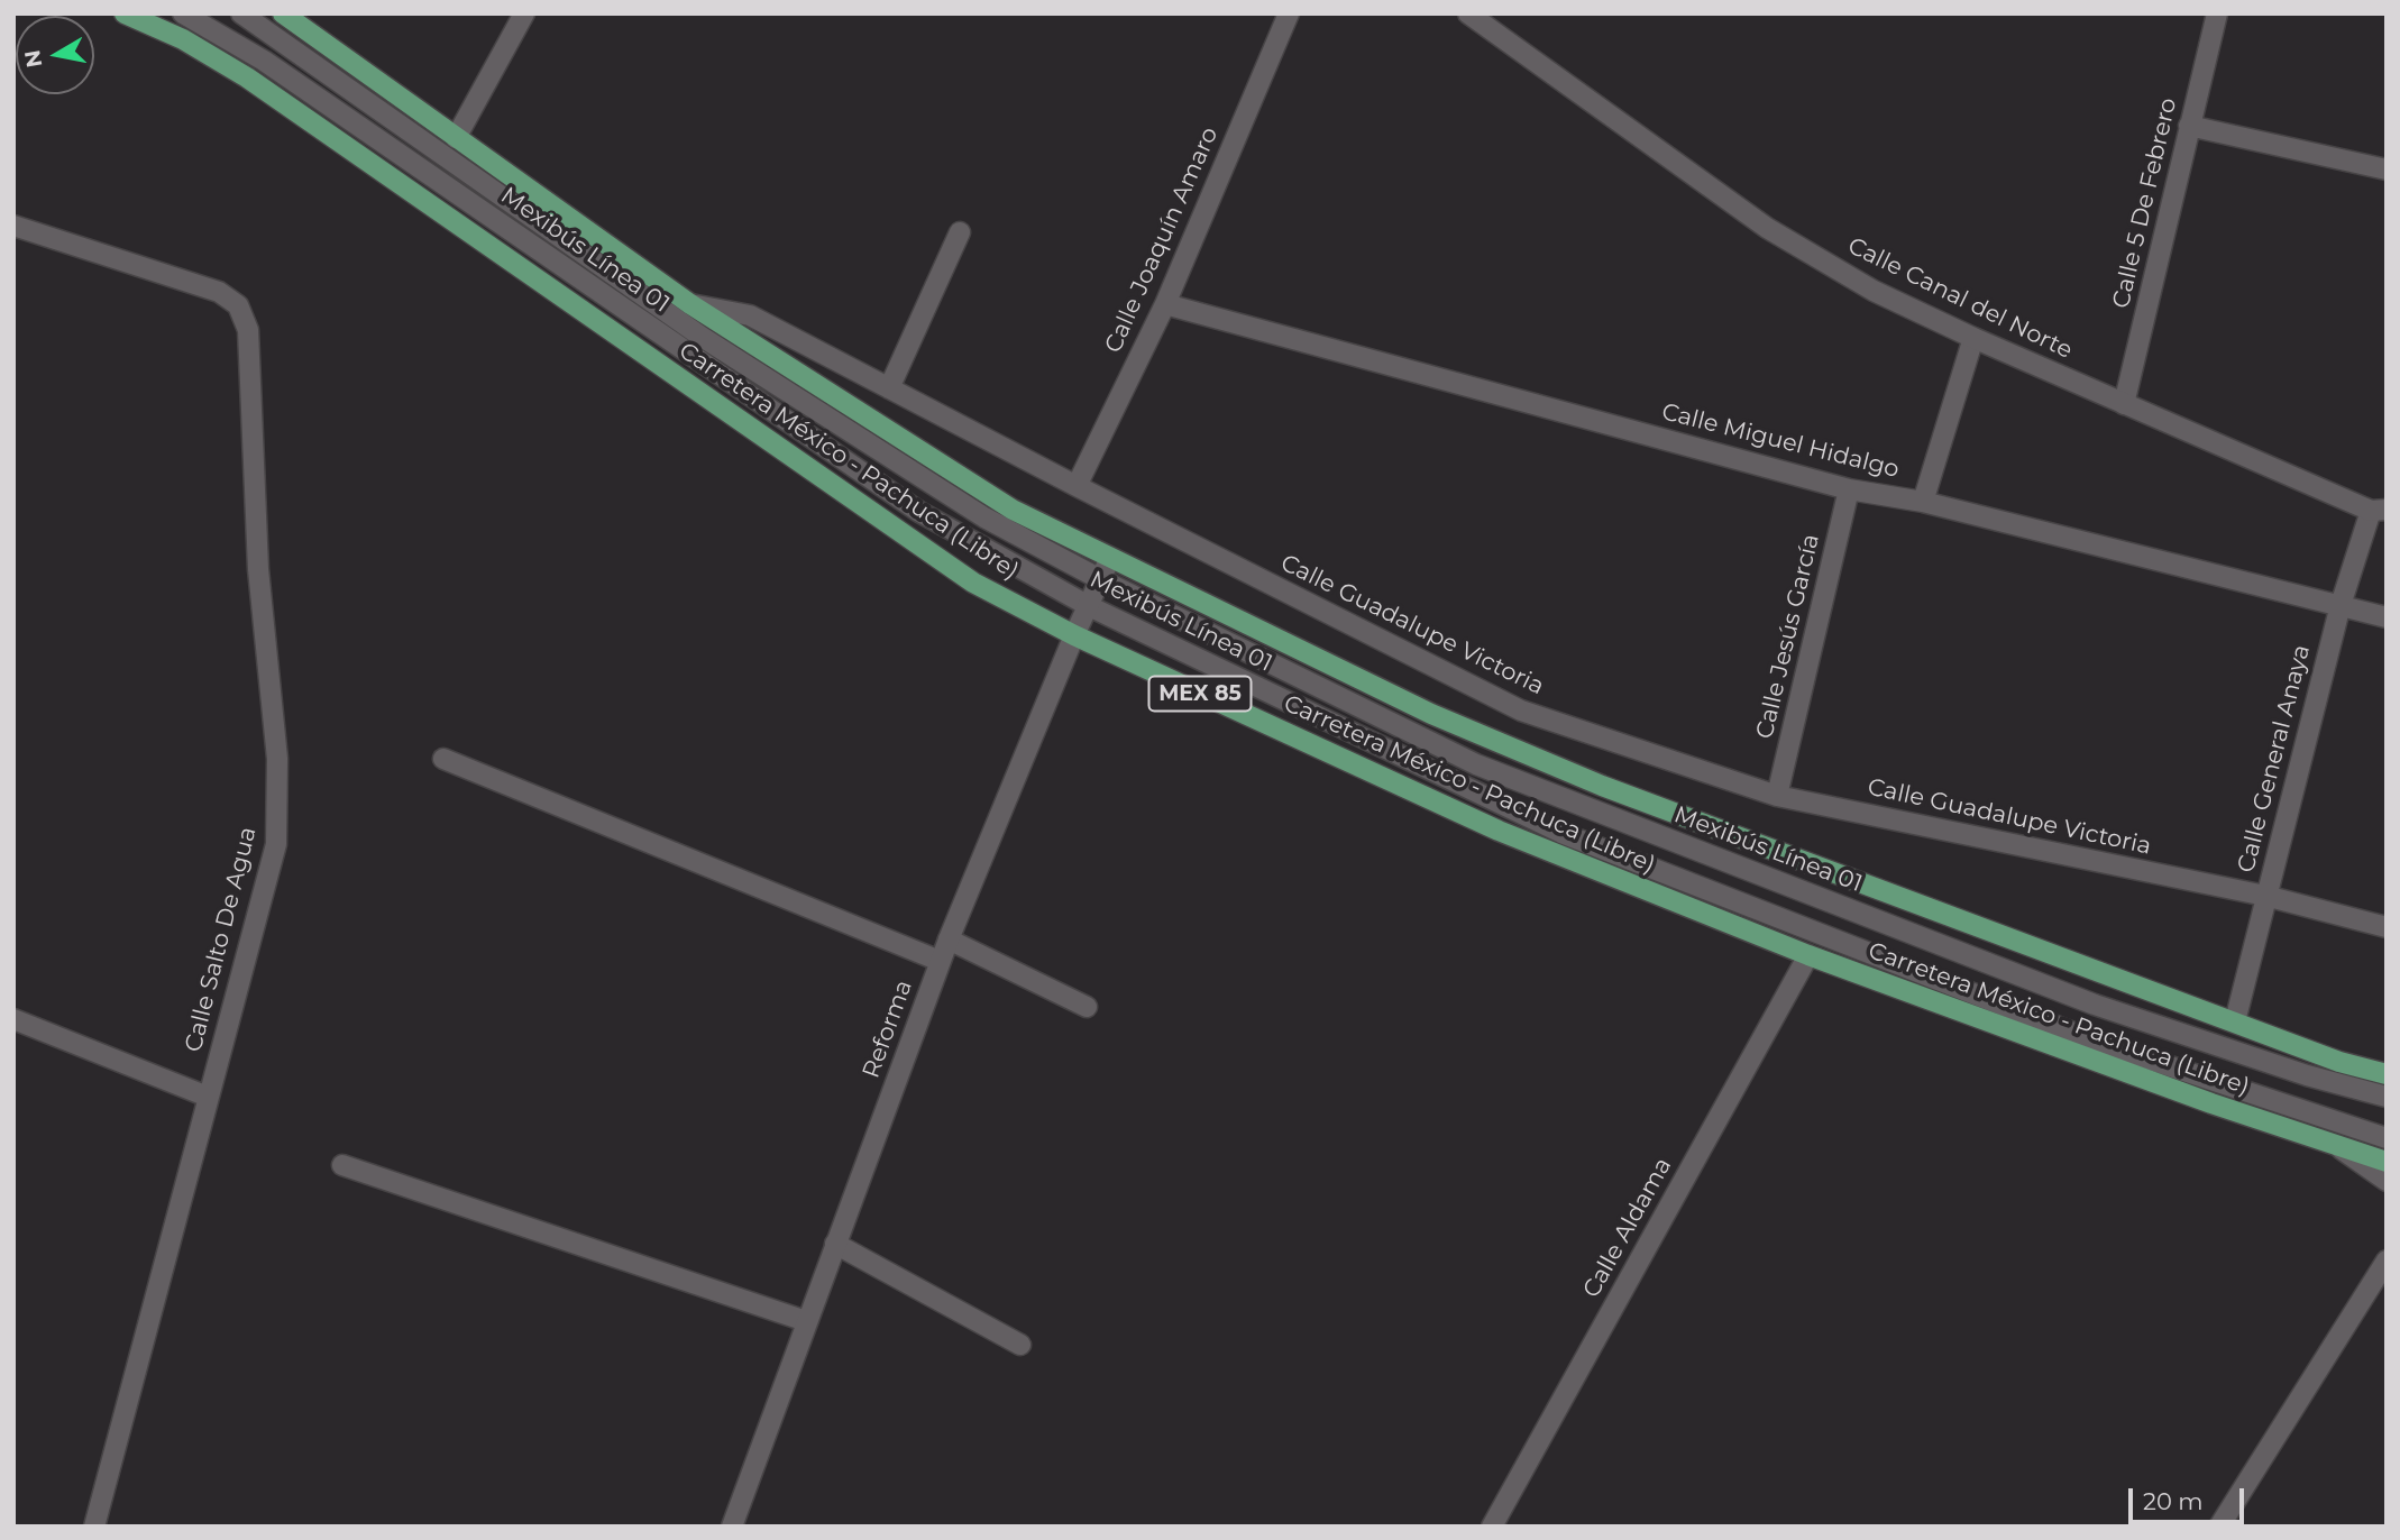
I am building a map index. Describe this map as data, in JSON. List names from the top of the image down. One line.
{"streets":{"main road":["Carretera México - Pachuca (Libre)","MEX 85"],"street":["Calle 5 De Febrero","Calle Joaquín Amaro","Mexibús Línea 01","Calle Canal del Norte","Calle Miguel Hidalgo","Calle Guadalupe Victoria","Calle Jesús García","Calle General Anaya","Calle Salto De Agua","Reforma","Calle Aldama"]},"crossings":[["Calle 5 De Febrero","Calle Canal del Norte"],["Calle Joaquín Amaro","Calle Miguel Hidalgo"],["Calle Joaquín Amaro","Calle Guadalupe Victoria"],["Mexibús Línea 01","Reforma"],["Calle Canal del Norte","Calle General Anaya"],["Calle Miguel Hidalgo","Calle Jesús García"],["Calle Miguel Hidalgo","Calle General Anaya"],["Carretera México - Pachuca (Libre)","Calle Guadalupe Victoria"],["Carretera México - Pachuca (Libre)","Calle General Anaya"],["Carretera México - Pachuca (Libre)","Reforma"],["Carretera México - Pachuca (Libre)","Calle Aldama"],["Calle Guadalupe Victoria","Calle Jesús García"],["Calle Guadalupe Victoria","Calle General Anaya"]],"scale_bar":"20 m","north":"left"}
